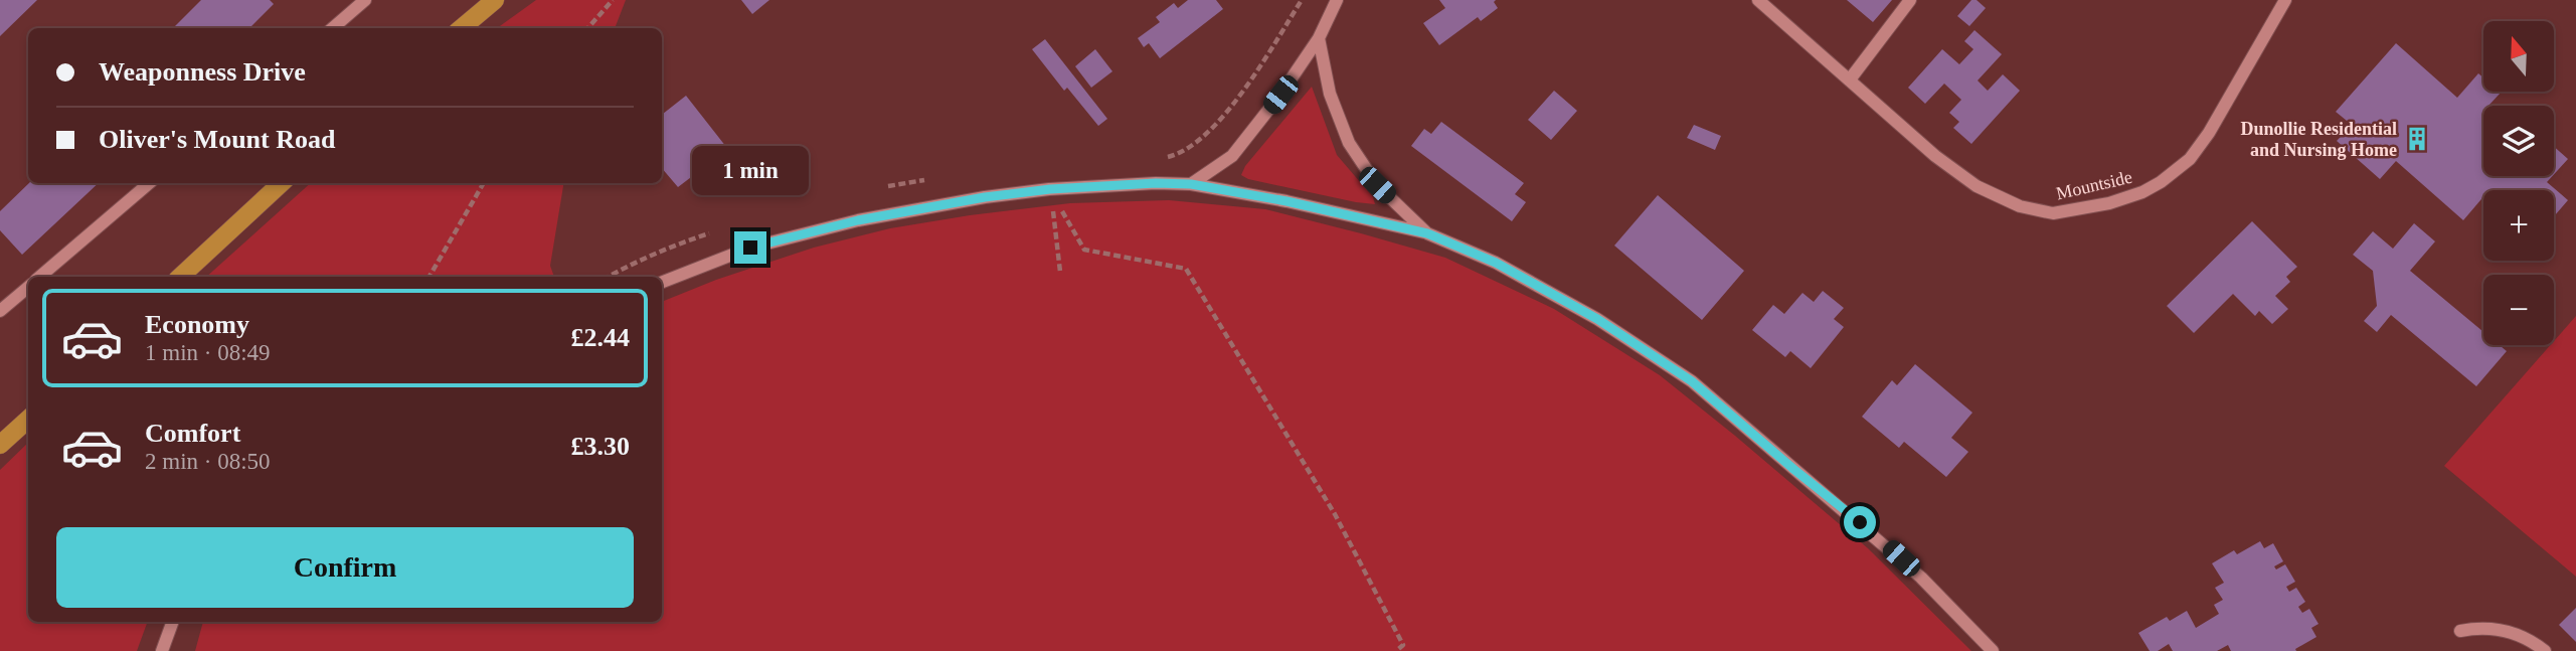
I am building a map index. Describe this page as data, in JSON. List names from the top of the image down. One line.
{"streets":{"street":["Mountside"]},"places":{"building":["Dunollie Residential and Nursing Home"]},"north":"top","page":{"map_buttons":["+","−"],"banner":["Weaponness Drive","Oliver's Mount Road"],"bubble":"1 min","list":[{"name":"Economy","note":"1 min · 08:49","value":"£2.44"},{"name":"Comfort","note":"2 min · 08:50","value":"£3.30"}],"buttons":"Confirm"}}
